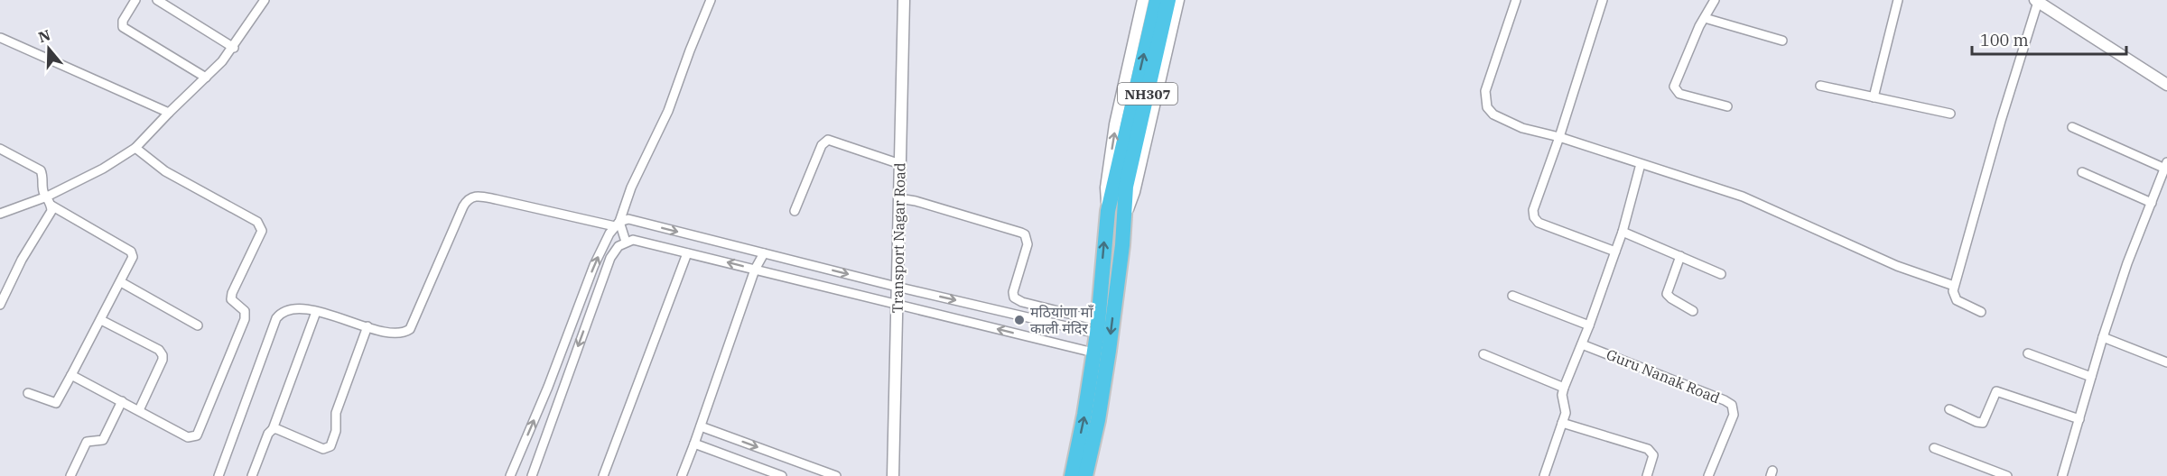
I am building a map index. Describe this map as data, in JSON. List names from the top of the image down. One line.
{"streets":{"highway":["NH307"],"main road":["Transport Nagar Road"],"street":["Guru Nanak Road"]},"places":["मठियांणा माँ काली मंदिर"],"scale_bar":"100 m","north":"top"}
